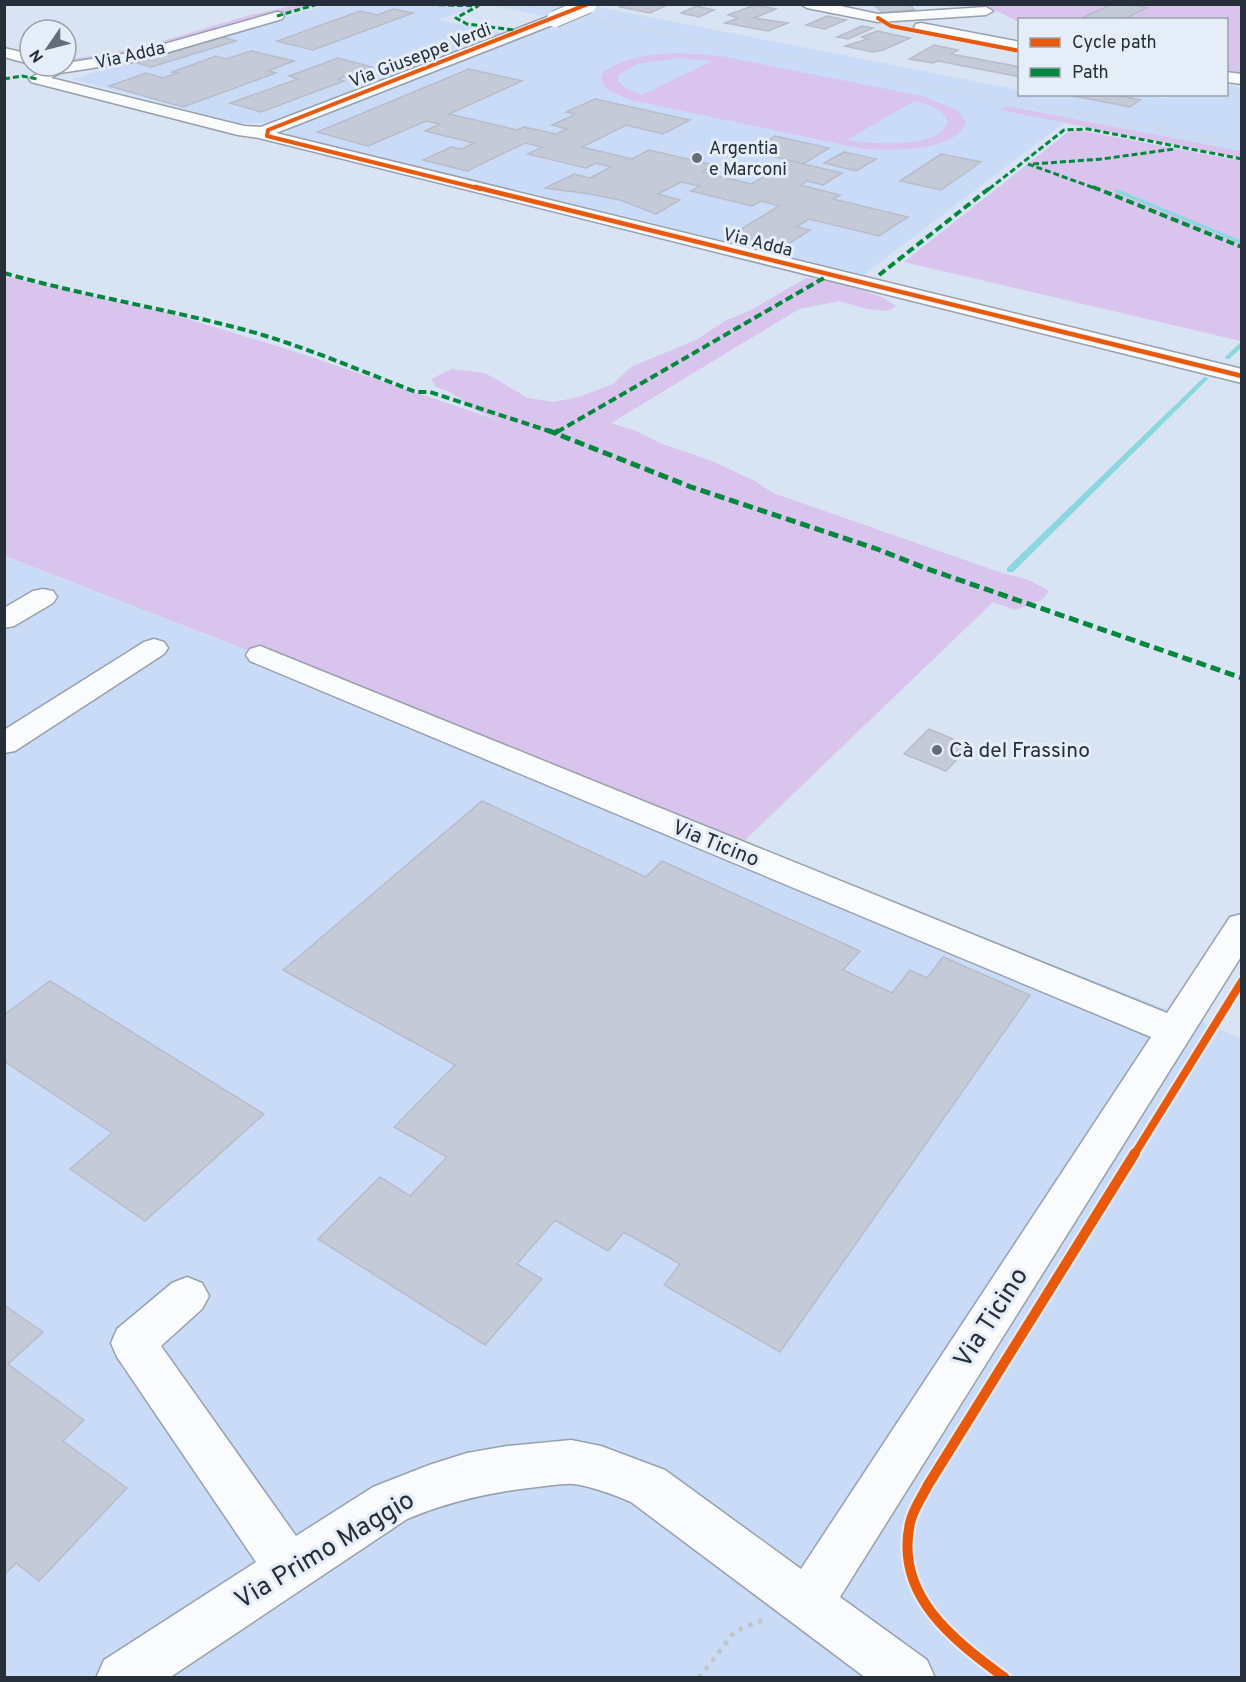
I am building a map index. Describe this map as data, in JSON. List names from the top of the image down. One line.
{"streets":{"street":["Via Adda","Via Giuseppe Verdi","Via Ticino","Via Primo Maggio"]},"crossings":[["Via Adda","Via Giuseppe Verdi"],["Via Ticino","Via Primo Maggio"]],"places":["Argentia e Marconi","Cà del Frassino"],"legend":["Cycle path","Path"],"north":"bottom left"}
